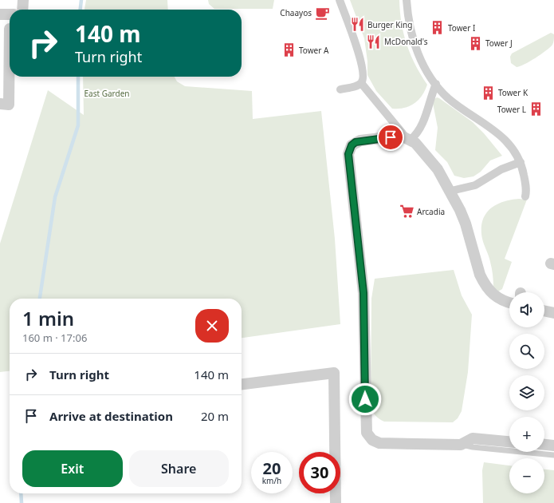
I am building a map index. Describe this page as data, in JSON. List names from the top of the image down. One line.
{"parks":["East Garden"],"places":{"cafe":["Chaayos"],"restaurant":["Burger King","McDonald's"],"building":["Tower I","Tower J","Tower A","Tower K","Tower L"],"supermarket":["Arcadia"]},"page":{"turn":["140 m","Turn right"],"map_buttons":["+","−"],"heading":["1 min","160 m · 17:06"],"list":[{"name":"Turn right","value":"140 m"},{"name":"Arrive at destination","value":"20 m"}],"buttons":["Exit","Share"],"speed":"20 km/h","limit":"30"}}
